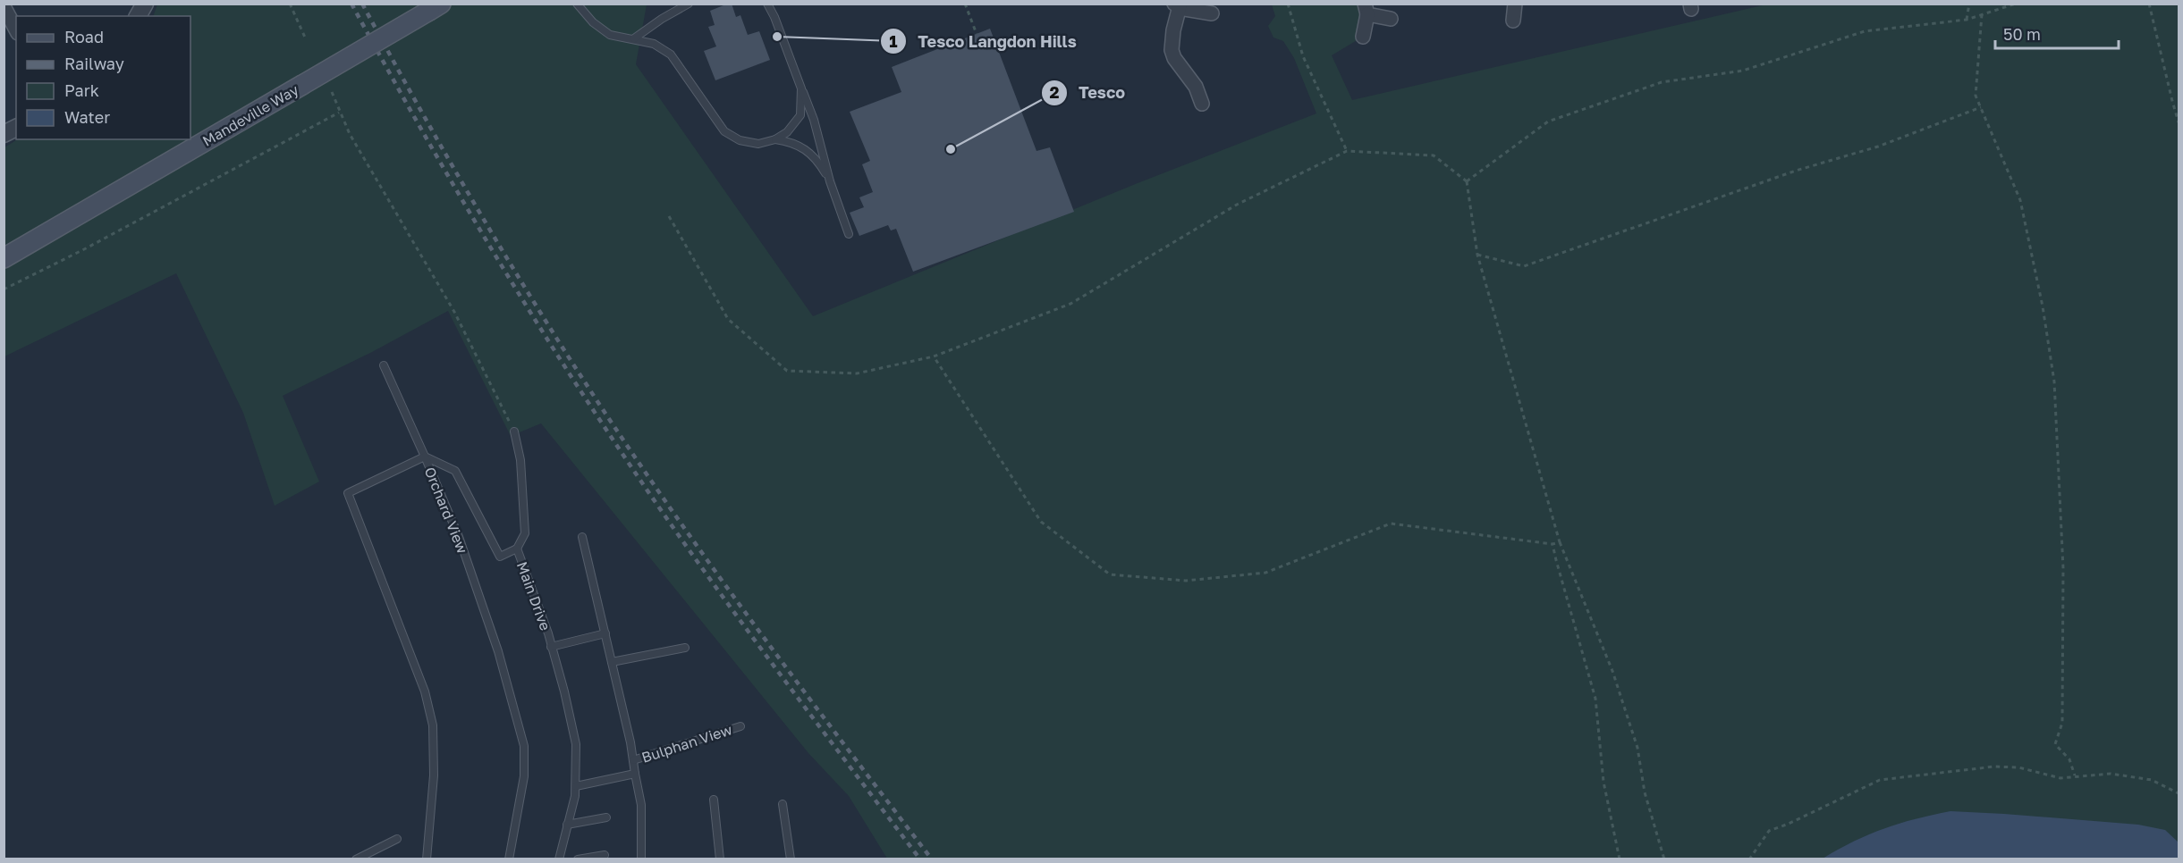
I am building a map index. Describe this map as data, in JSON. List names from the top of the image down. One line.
{"streets":{"main road":["Mandeville Way"],"lane":["Orchard View","Main Drive","Bulphan View"]},"crossings":[["Orchard View","Main Drive"]],"places":["Tesco Langdon Hills","Tesco"],"legend":["Road","Railway","Park","Water"],"scale_bar":"50 m"}
